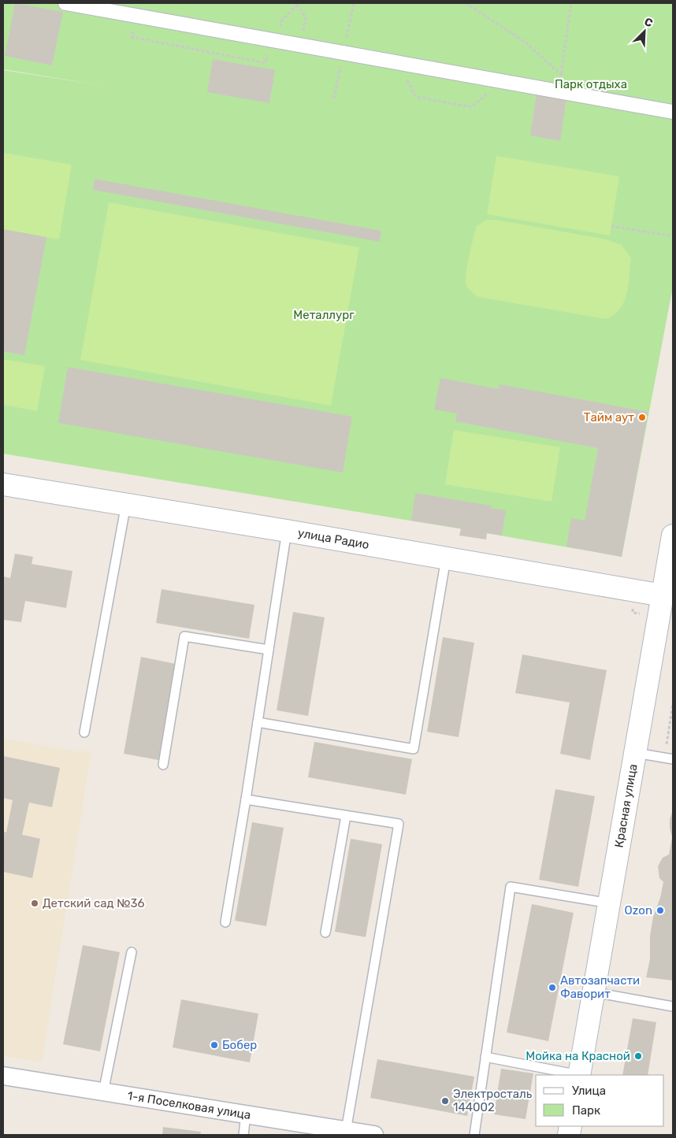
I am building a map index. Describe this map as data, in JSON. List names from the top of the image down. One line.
{"streets":{"main road":["улица Радио","Красная улица"],"street":["1-я Поселковая улица"]},"crossings":[["улица Радио","Красная улица"]],"parks":["Парк отдыха","Металлург"],"places":["Тайм аут","Детский сад №36","Ozon","Автозапчасти Фаворит","Бобер","Мойка на Красной","Электросталь 144002"],"legend":["Улица","Парк"],"north":"top right"}
